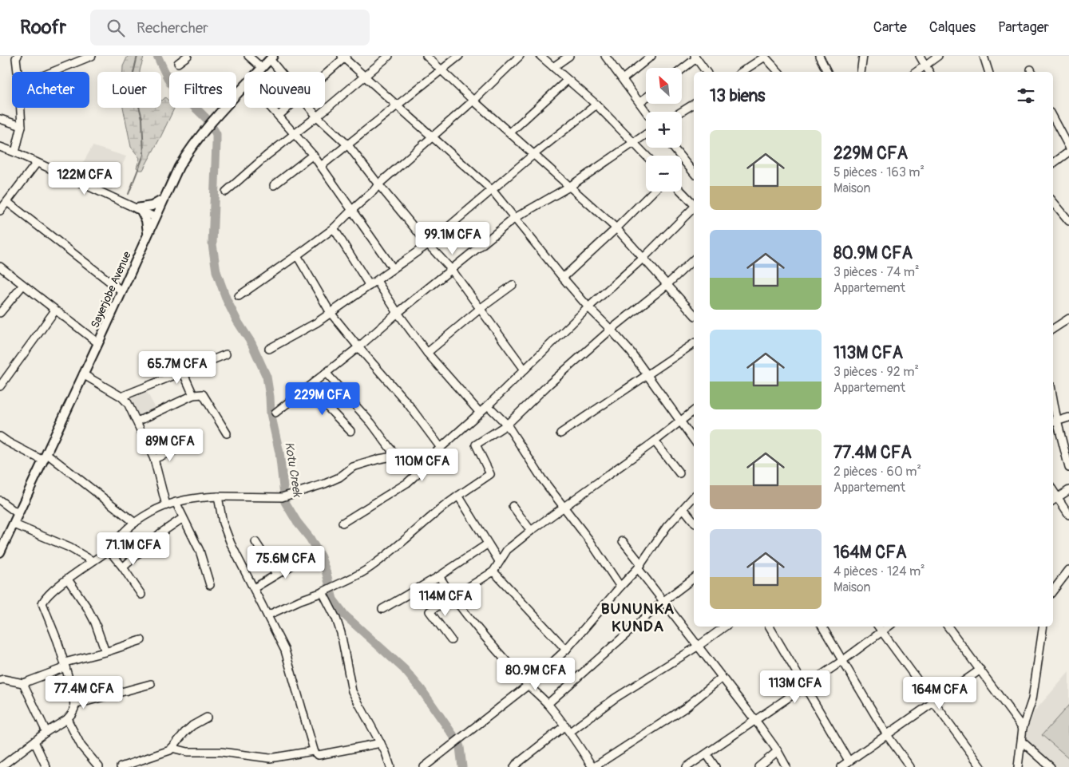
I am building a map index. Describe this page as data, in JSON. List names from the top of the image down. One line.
{"streets":{"main road":["Sayerjobe Avenue"]},"districts":["BUNUNKA KUNDA"],"water":["Kotu Creek"],"north":"top left","page":{"header":"Roofr","search":"Rechercher","nav":["Carte","Calques","Partager"],"map_buttons":["+","−"],"chip":["Acheter","Louer","Filtres","Nouveau"],"heading":"13 biens","list":[{"name":"229M CFA","note":"5 pièces · 163 m² · Maison"},{"name":"80.9M CFA","note":"3 pièces · 74 m² · Appartement"},{"name":"113M CFA","note":"3 pièces · 92 m² · Appartement"},{"name":"77.4M CFA","note":"2 pièces · 60 m² · Appartement"},{"name":"164M CFA","note":"4 pièces · 124 m² · Maison"}],"price":["122M CFA","99.1M CFA","65.7M CFA","229M CFA","89M CFA","110M CFA","71.1M CFA","75.6M CFA","114M CFA","80.9M CFA","113M CFA","77.4M CFA","164M CFA"]}}
